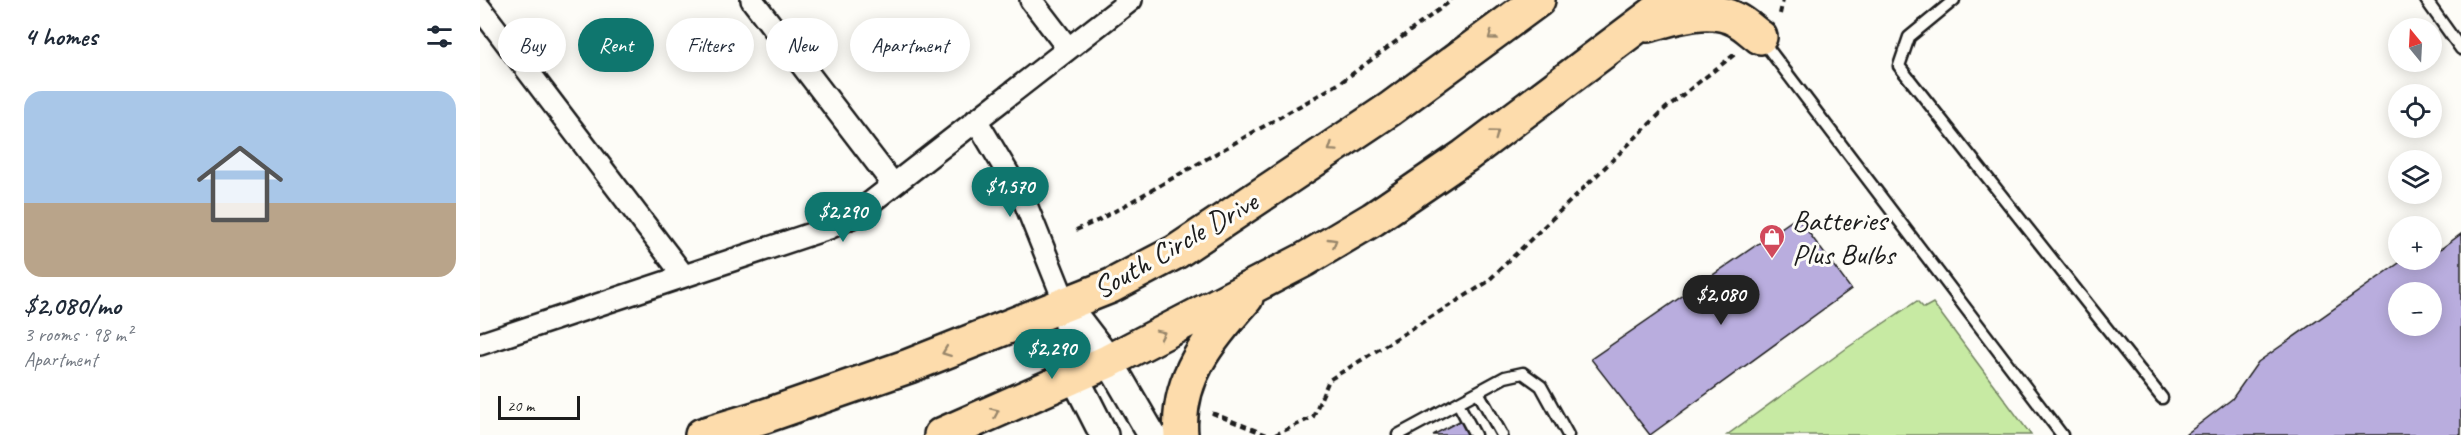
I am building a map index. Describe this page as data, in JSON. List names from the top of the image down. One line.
{"streets":{"main road":["South Circle Drive"]},"places":{"shop":["Batteries Plus Bulbs"]},"scale_bar":"20 m","north":"top","page":{"heading":"4 homes","map_buttons":["+","−"],"chip":["Buy","Rent","Filters","New","Apartment"],"list":[{"name":"$2,080/mo","note":"3 rooms · 98 m² · Apartment"}],"price":["$1,570","$2,290","$2,080","$2,290"],"scale":"20 m"}}
